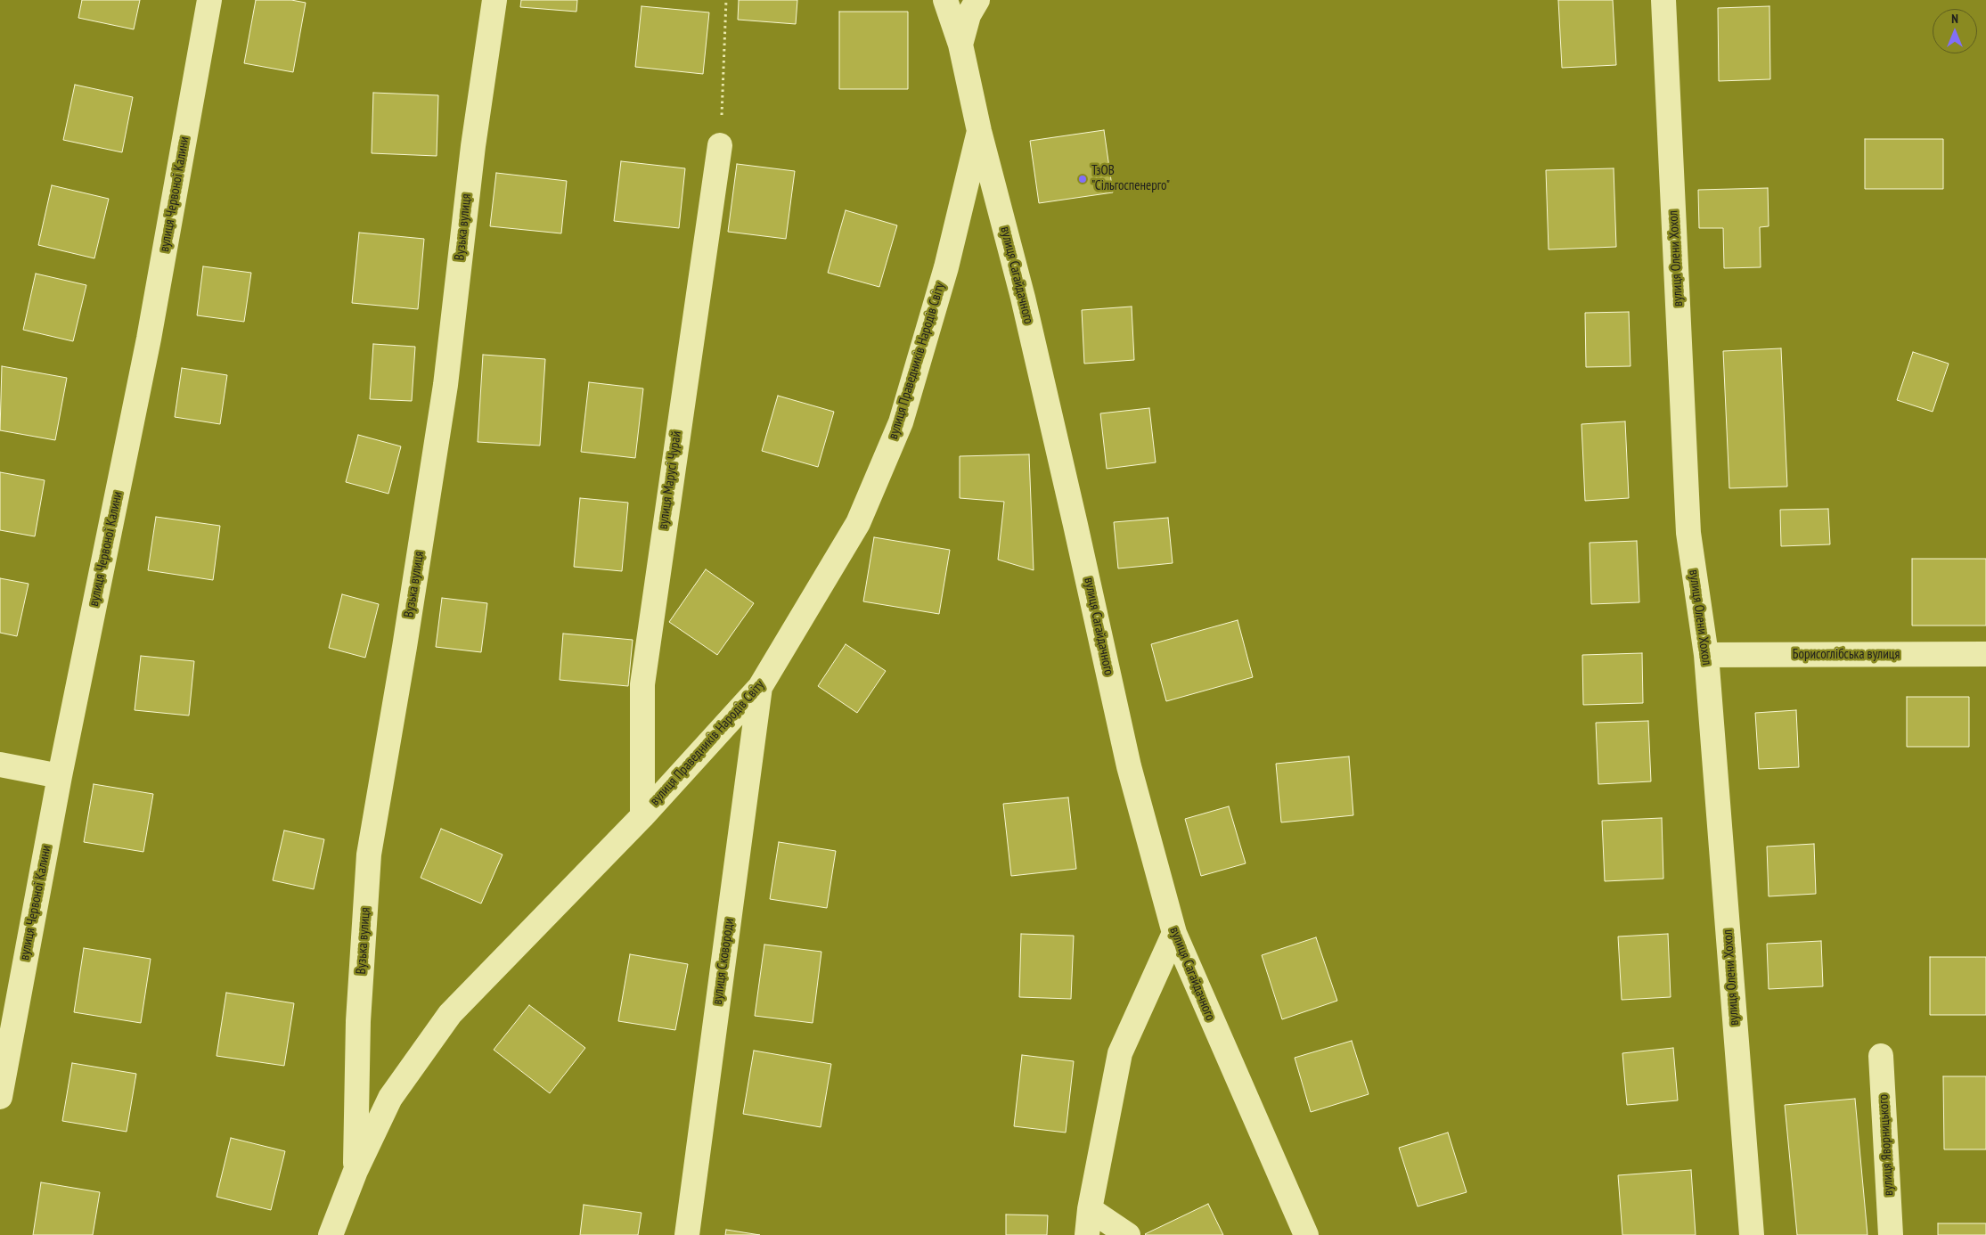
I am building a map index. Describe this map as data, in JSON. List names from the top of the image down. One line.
{"streets":{"street":["вулиця Червоної Калини","Вузька вулиця","вулиця Олени Хохол","вулиця Сагайдачного","вулиця Праведників Народів Світу","вулиця Марусі Чурай","Борисоглібська вулиця","вулиця Сковороди","вулиця Яворницького"]},"crossings":[["Вузька вулиця","вулиця Праведників Народів Світу"],["вулиця Олени Хохол","Борисоглібська вулиця"],["вулиця Сагайдачного","вулиця Праведників Народів Світу"],["вулиця Праведників Народів Світу","вулиця Марусі Чурай"],["вулиця Праведників Народів Світу","вулиця Сковороди"]],"places":["ТзОВ \"Сільгоспенерго\""],"north":"top"}
